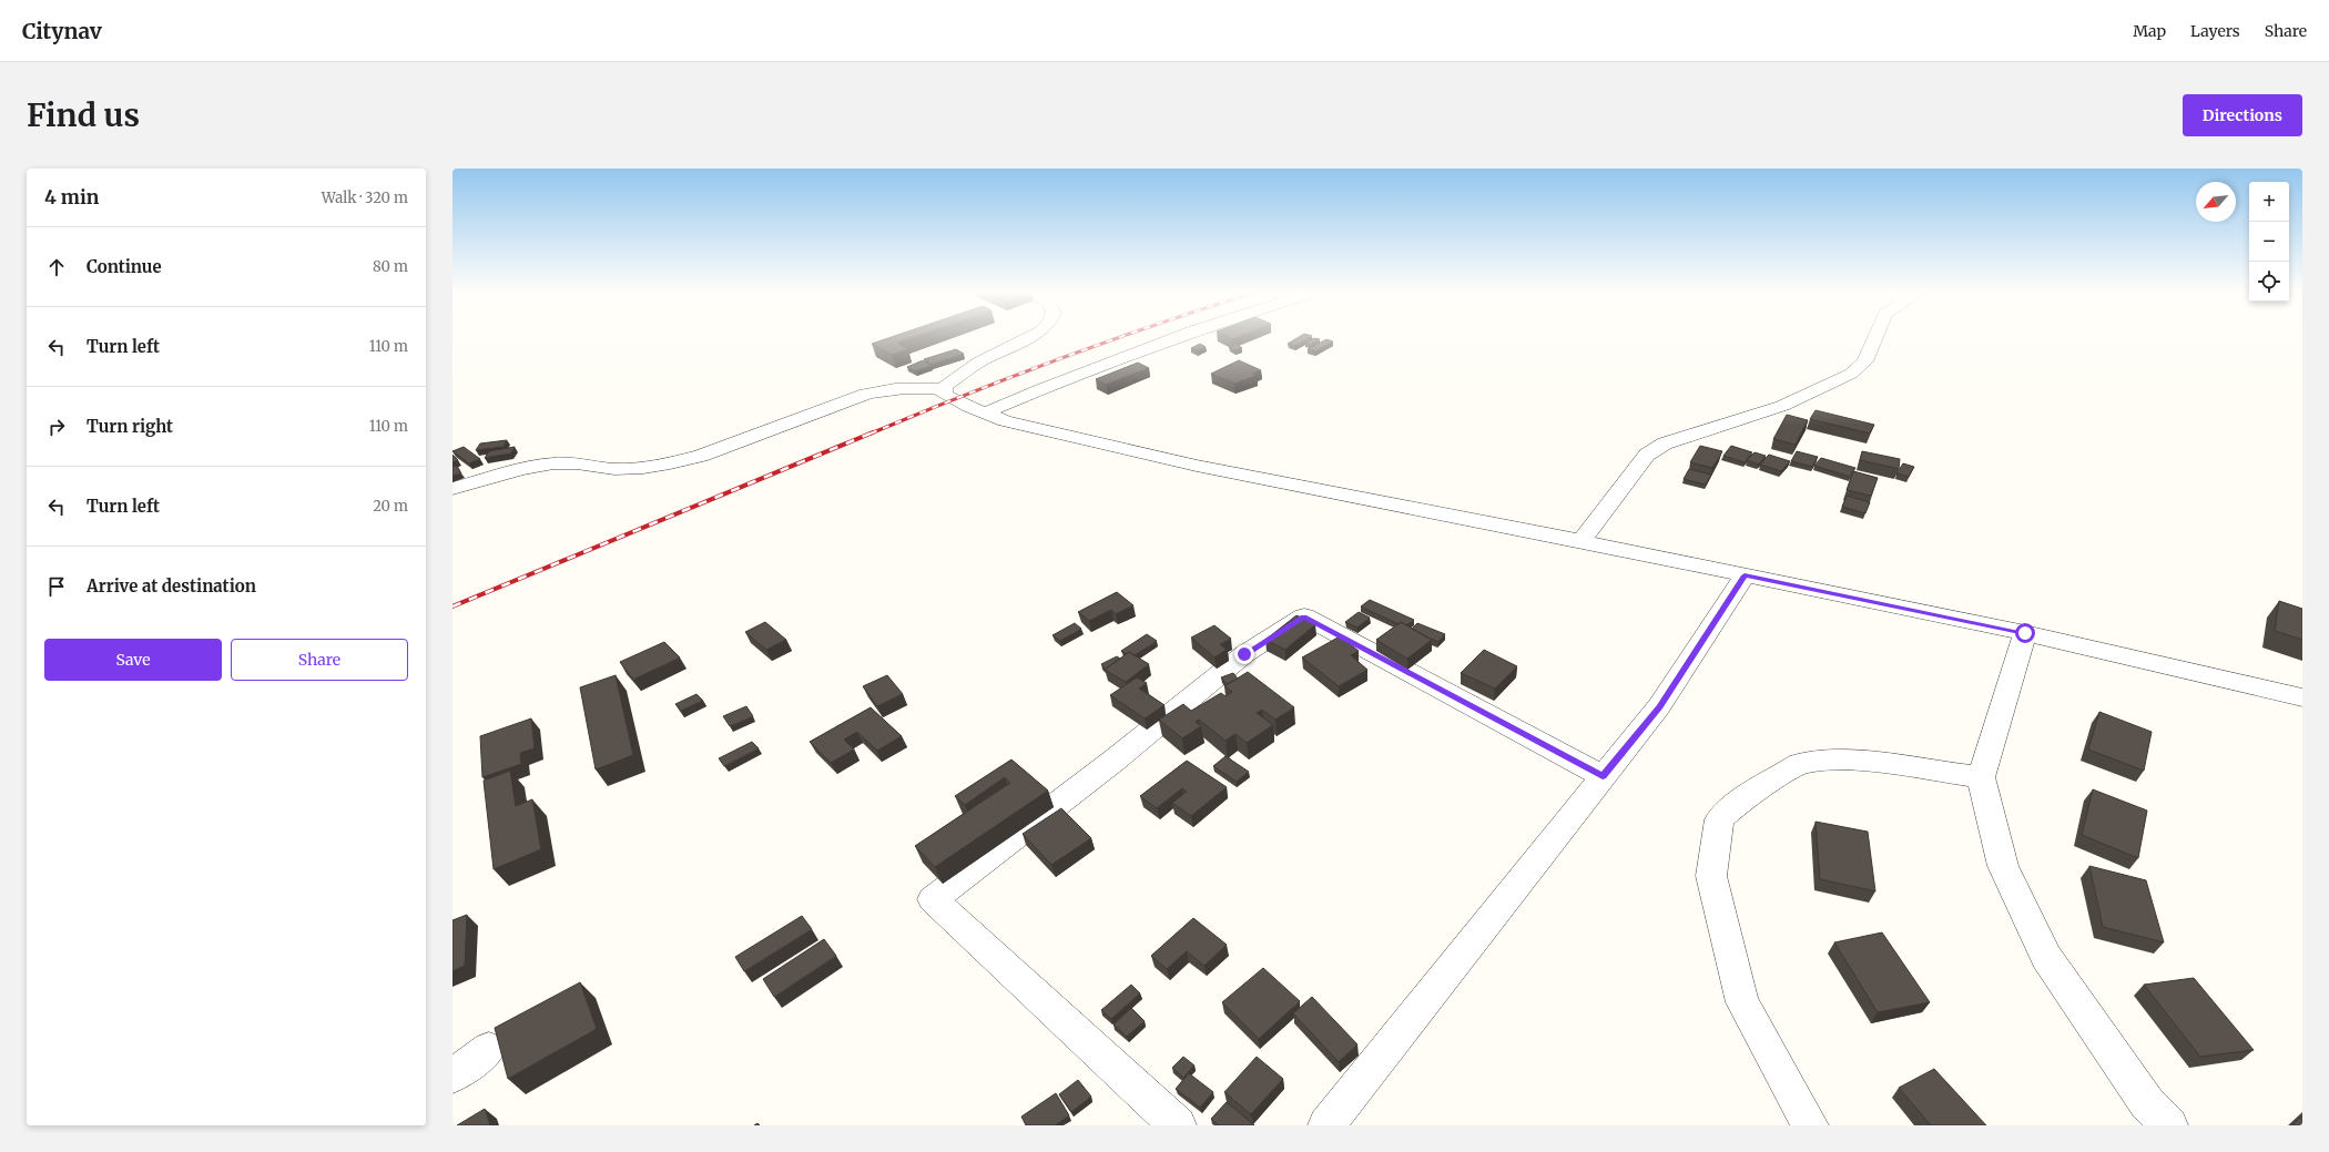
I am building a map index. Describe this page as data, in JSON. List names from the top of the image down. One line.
{"north":"bottom left","page":{"header":"Citynav","nav":["Map","Layers","Share"],"buttons":["Directions",["Save","Share"]],"title":"Find us","heading":["4 min","Walk · 320 m"],"map_buttons":["+","−"],"list":[["Continue","80 m"],["Turn left","110 m"],["Turn right","110 m"],["Turn left","20 m"],"Arrive at destination"]}}
